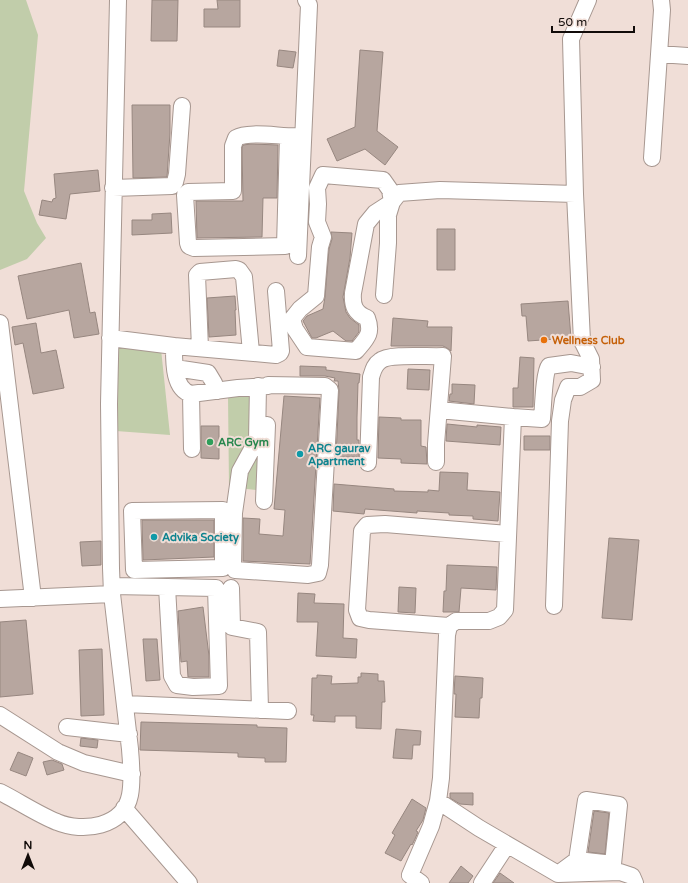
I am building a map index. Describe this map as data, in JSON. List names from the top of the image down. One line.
{"places":["Wellness Club","ARC Gym","ARC gaurav Apartment","Advika Society"],"scale_bar":"50 m","north":"top"}
